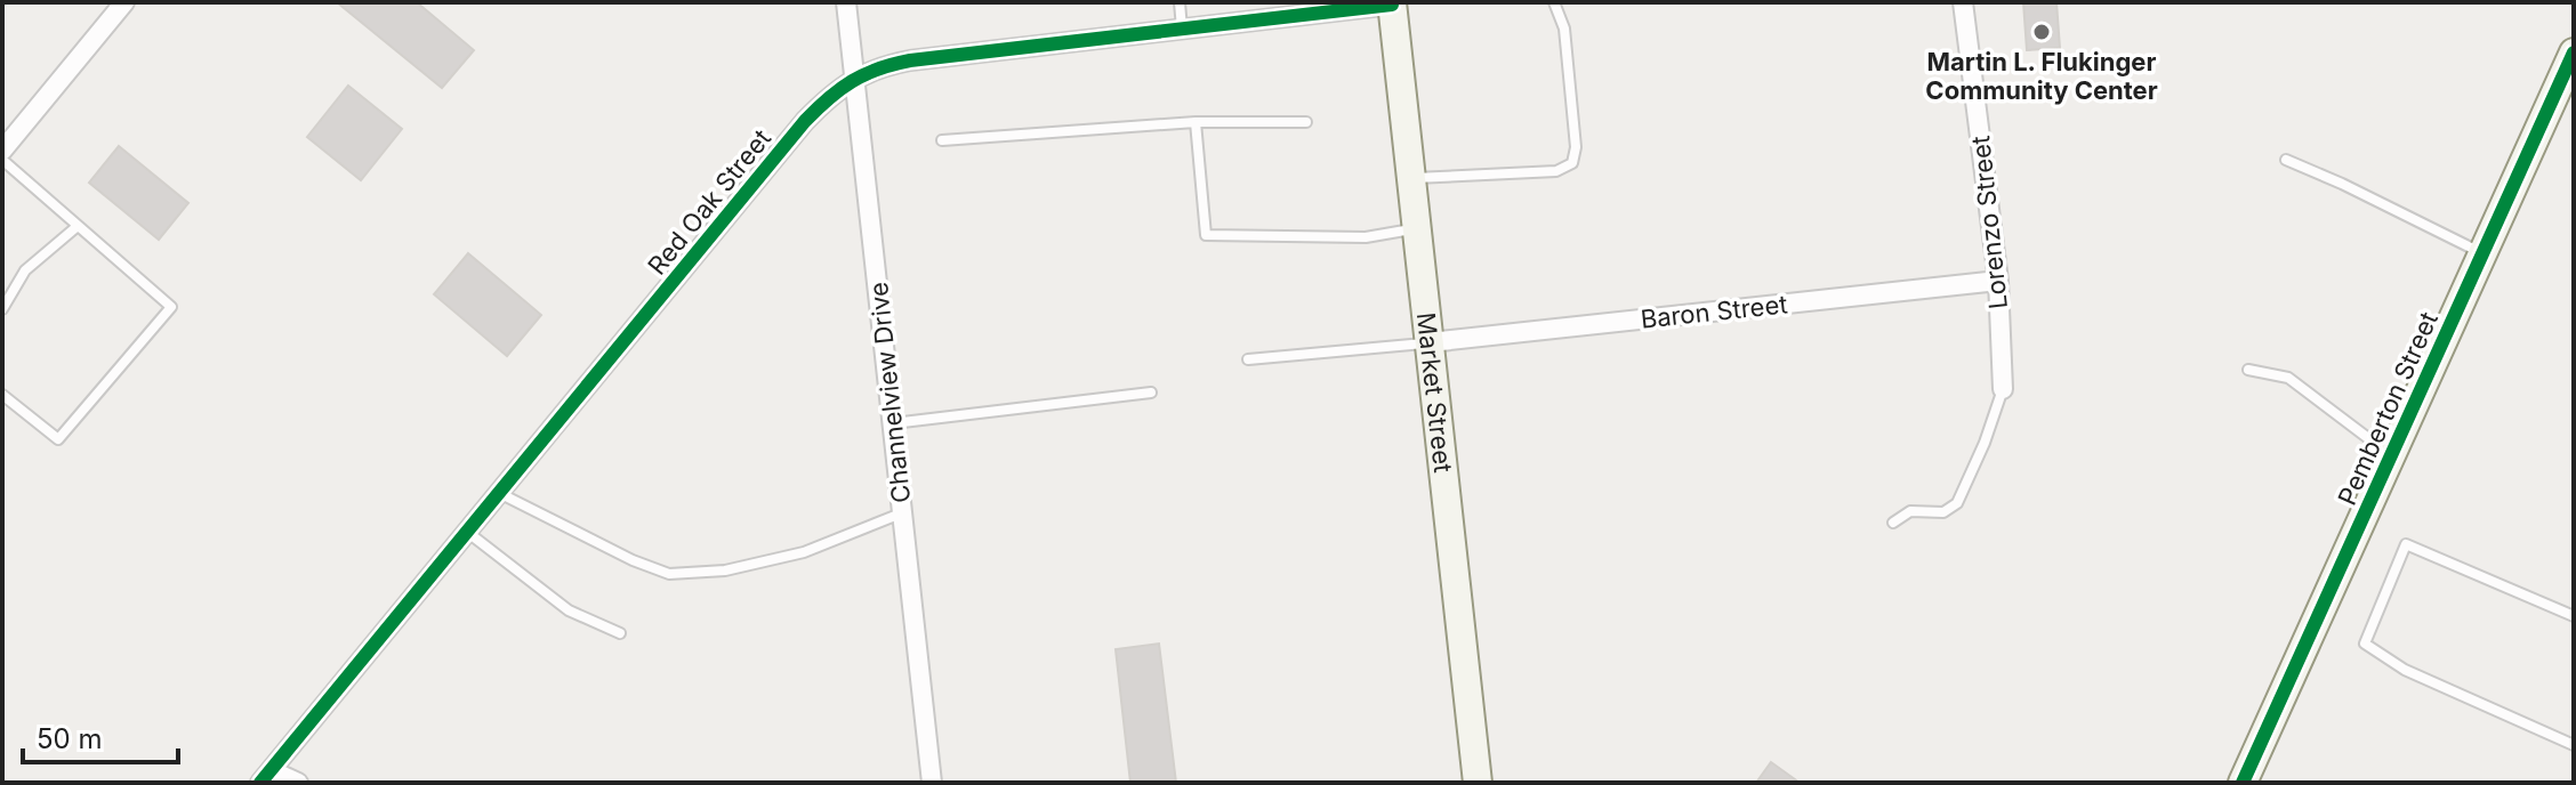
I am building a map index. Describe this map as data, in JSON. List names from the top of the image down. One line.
{"streets":{"street":["Red Oak Street","Lorenzo Street","Baron Street","Channelview Drive","Market Street","Pemberton Street"]},"crossings":[["Red Oak Street","Channelview Drive"],["Red Oak Street","Market Street"],["Lorenzo Street","Baron Street"],["Baron Street","Market Street"]],"places":["Martin L. Flukinger Community Center"],"scale_bar":"50 m"}
